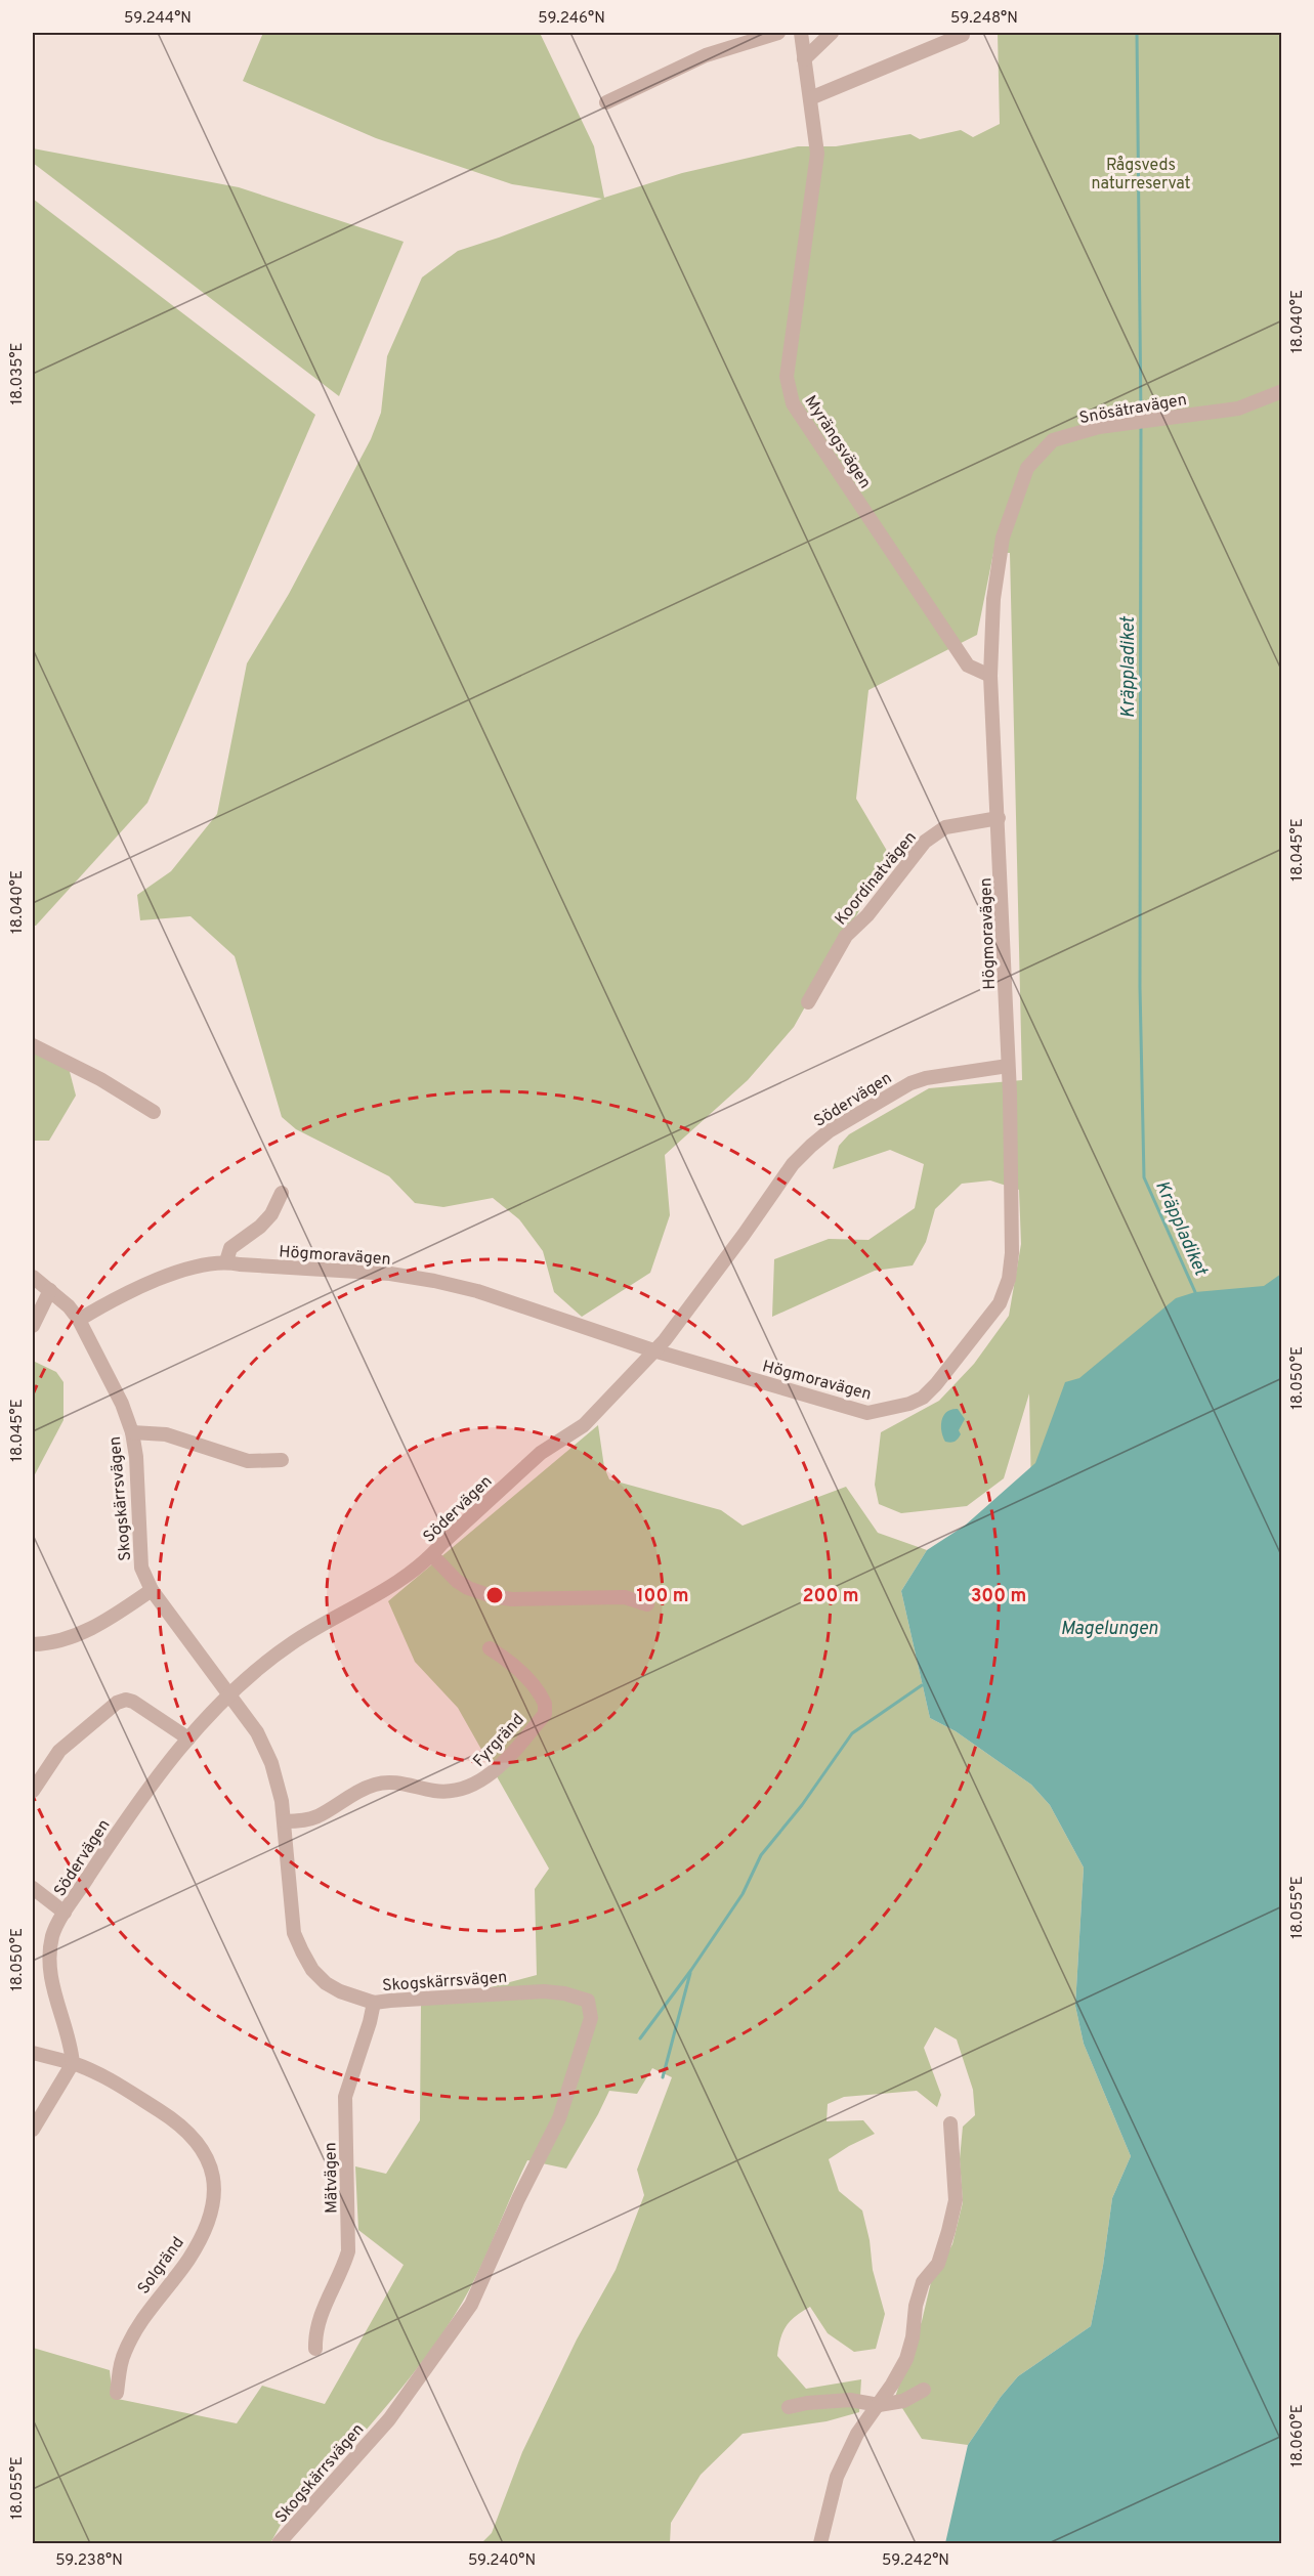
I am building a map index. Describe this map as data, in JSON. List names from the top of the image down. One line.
{"streets":{"street":["Snösätravägen","Myrängsvägen","Koordinatvägen","Högmoravägen","Södervägen","Skogskärrsvägen","Fyrgränd","Mätvägen","Solgränd"]},"crossings":[["Snösätravägen","Myrängsvägen"],["Snösätravägen","Högmoravägen"],["Myrängsvägen","Högmoravägen"],["Koordinatvägen","Högmoravägen"],["Högmoravägen","Södervägen"],["Högmoravägen","Skogskärrsvägen"],["Södervägen","Skogskärrsvägen"],["Södervägen","Solgränd"],["Skogskärrsvägen","Fyrgränd"],["Skogskärrsvägen","Mätvägen"]],"water":["Kräppladiket","Magelungen"],"parks":["Rågsveds naturreservat"],"coordinates":["59.244°N","59.246°N","59.248°N","18.040°E","18.035°E","18.045°E","18.050°E","18.055°E","18.060°E","59.238°N","59.240°N","59.242°N"],"rings":["100 m","200 m","300 m"]}
